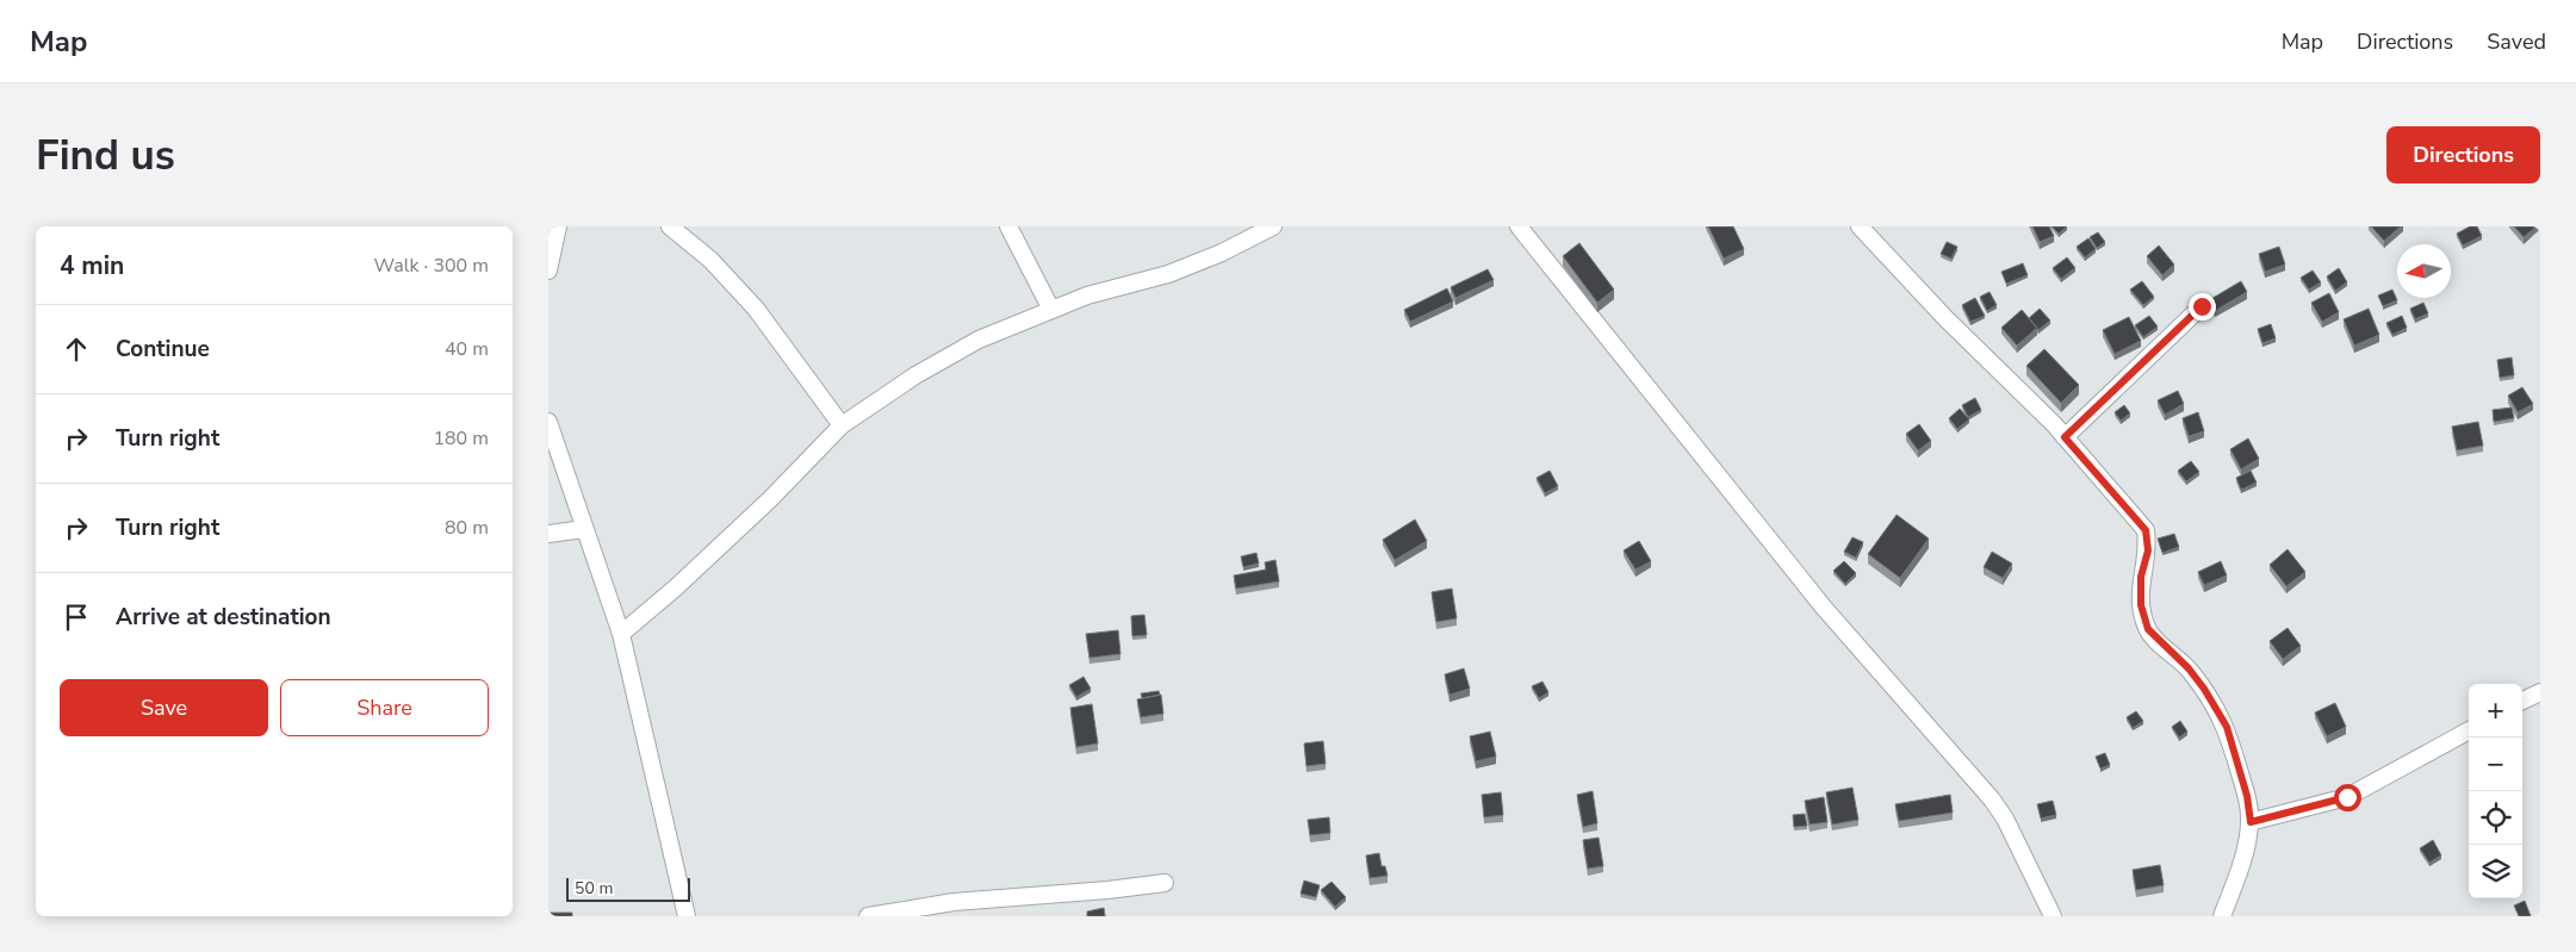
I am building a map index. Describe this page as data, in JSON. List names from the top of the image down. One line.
{"scale_bar":"50 m","north":"left","page":{"header":"Map","nav":["Map","Directions","Saved"],"buttons":["Directions",["Save","Share"]],"title":"Find us","heading":["4 min","Walk · 300 m"],"list":[["Continue","40 m"],["Turn right","180 m"],["Turn right","80 m"],"Arrive at destination"],"map_buttons":["+","−"],"scale":"50 m"}}
